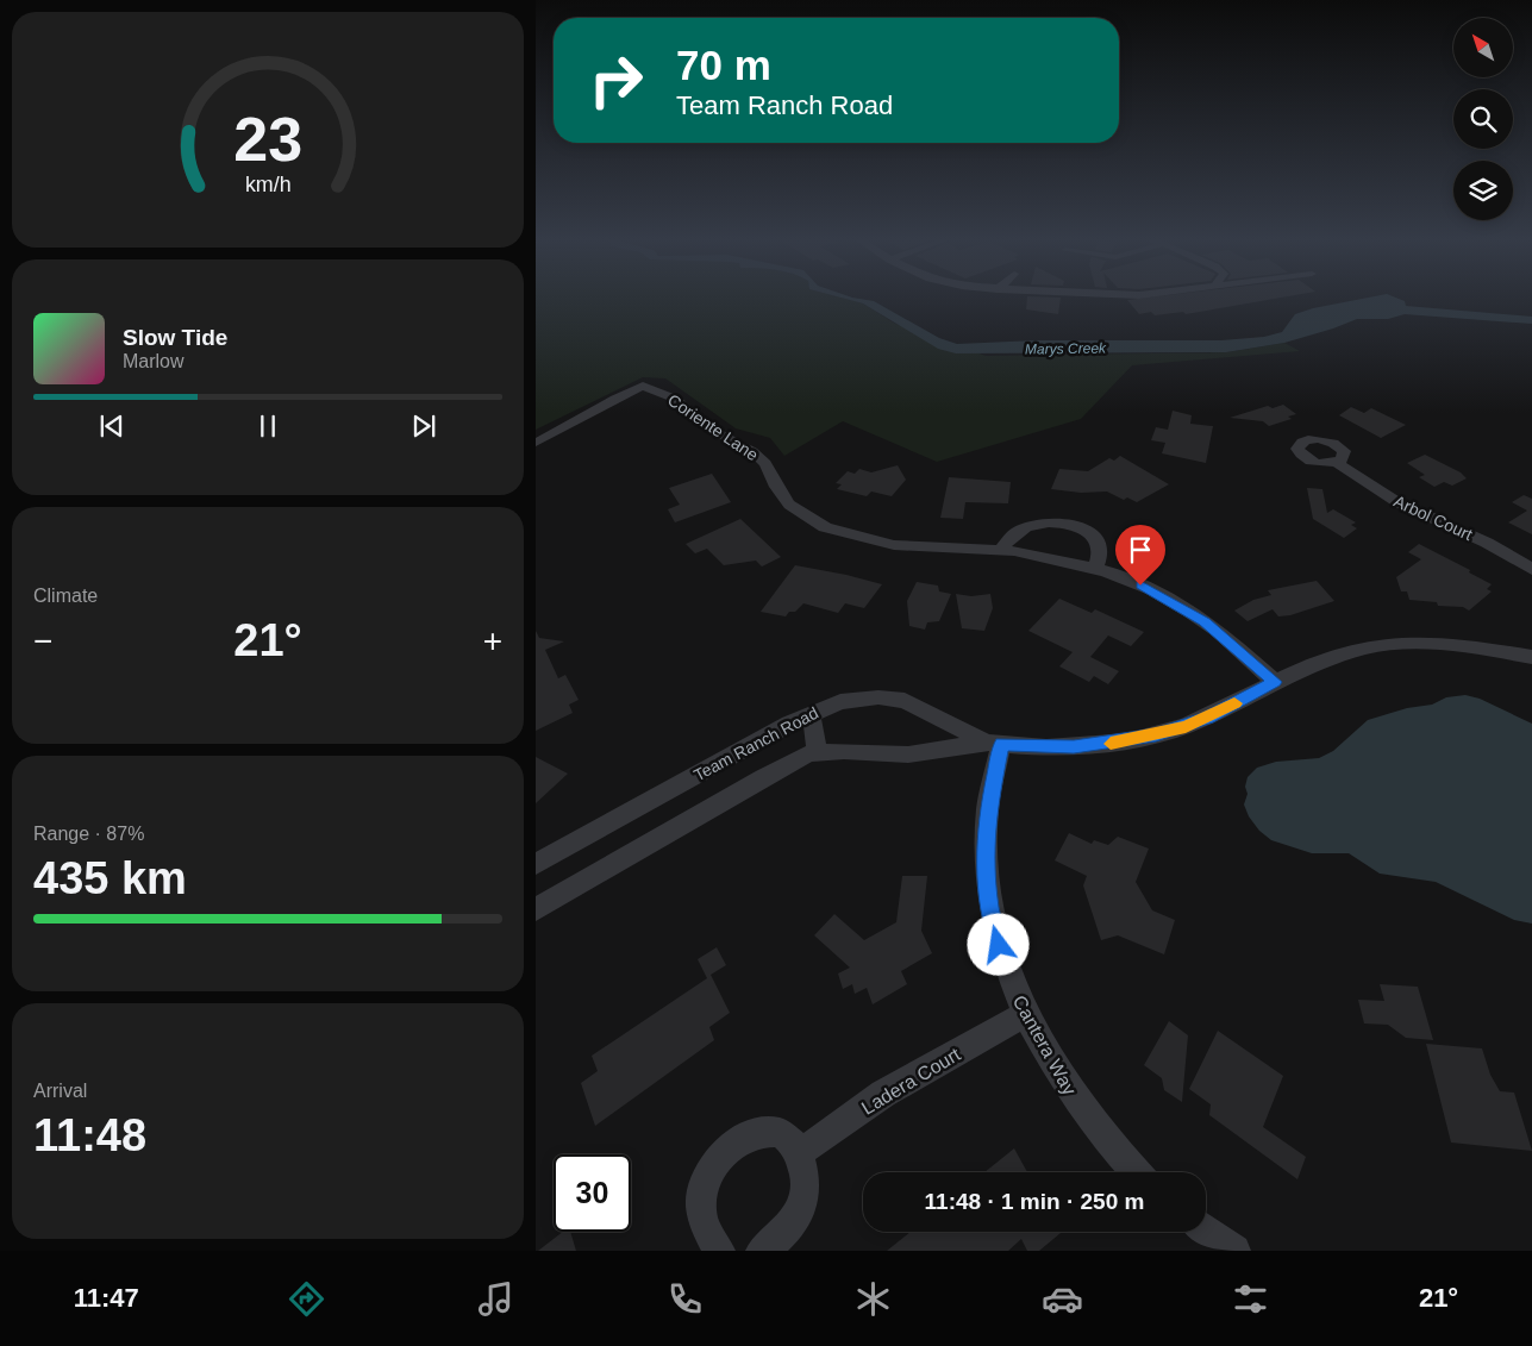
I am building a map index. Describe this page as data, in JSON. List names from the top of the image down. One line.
{"streets":{"street":["Coriente Lane","Arbol Court","Team Ranch Road","Cantera Way","Ladera Court"]},"crossings":[["Coriente Lane","Team Ranch Road"],["Team Ranch Road","Cantera Way"],["Cantera Way","Ladera Court"]],"water":["Marys Creek"],"north":"top left","page":{"turn":["70 m","Team Ranch Road"],"song":["Slow Tide","Marlow"],"tile":["Climate",["Range · 87%","435 km"],["Arrival","11:48"]],"heat":["−","21°","+"],"limit":"30","trip":"11:48 · 1 min · 250 m","tabs":["11:47","21°"],"gauge":["23","km/h"]}}
